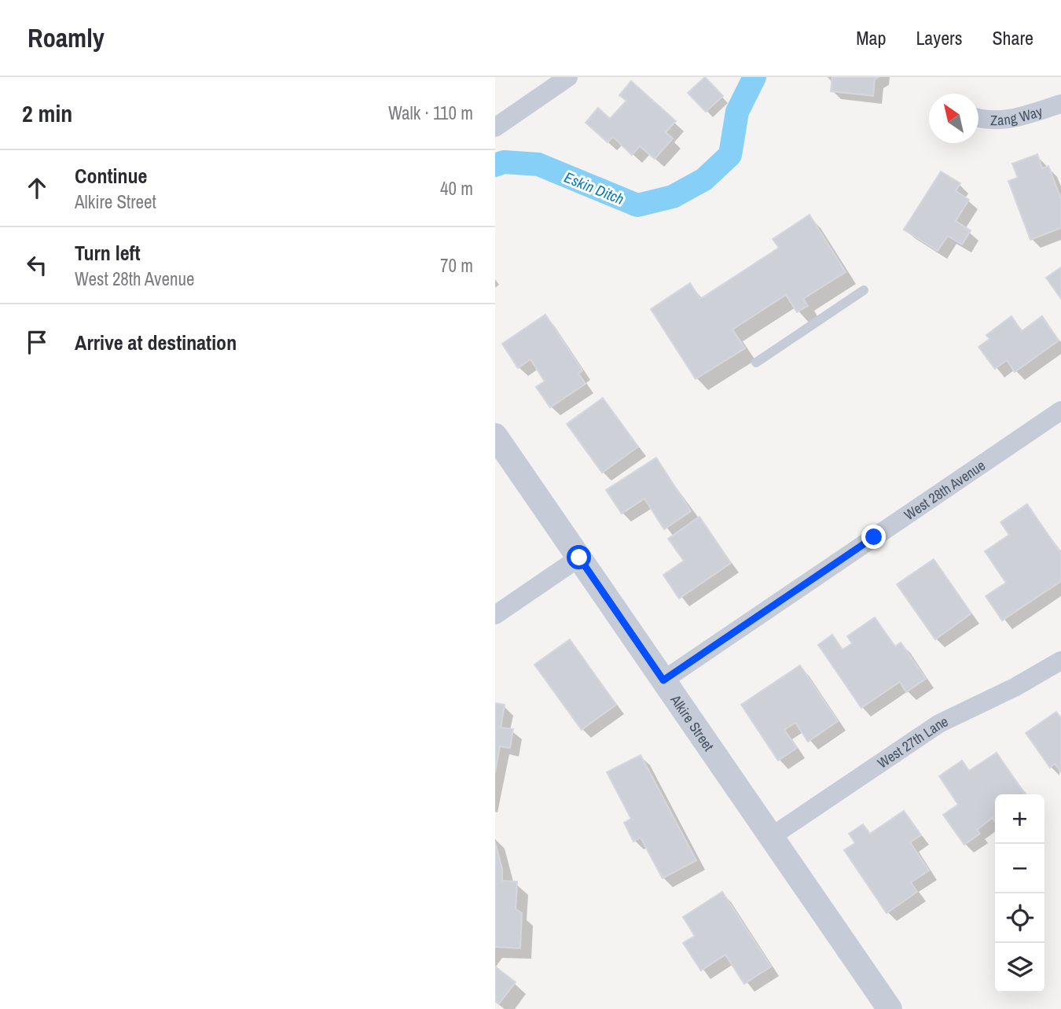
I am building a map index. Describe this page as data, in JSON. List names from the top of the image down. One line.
{"streets":{"street":["Zang Way","West 28th Avenue","Alkire Street","West 27th Lane"]},"crossings":[["West 28th Avenue","Alkire Street"],["Alkire Street","West 27th Lane"]],"water":["Eskin Ditch"],"north":"top left","page":{"header":"Roamly","nav":["Map","Layers","Share"],"heading":["2 min","Walk · 110 m"],"list":[["Continue","Alkire Street","40 m"],["Turn left","West 28th Avenue","70 m"],"Arrive at destination"],"map_buttons":["+","−"]}}
